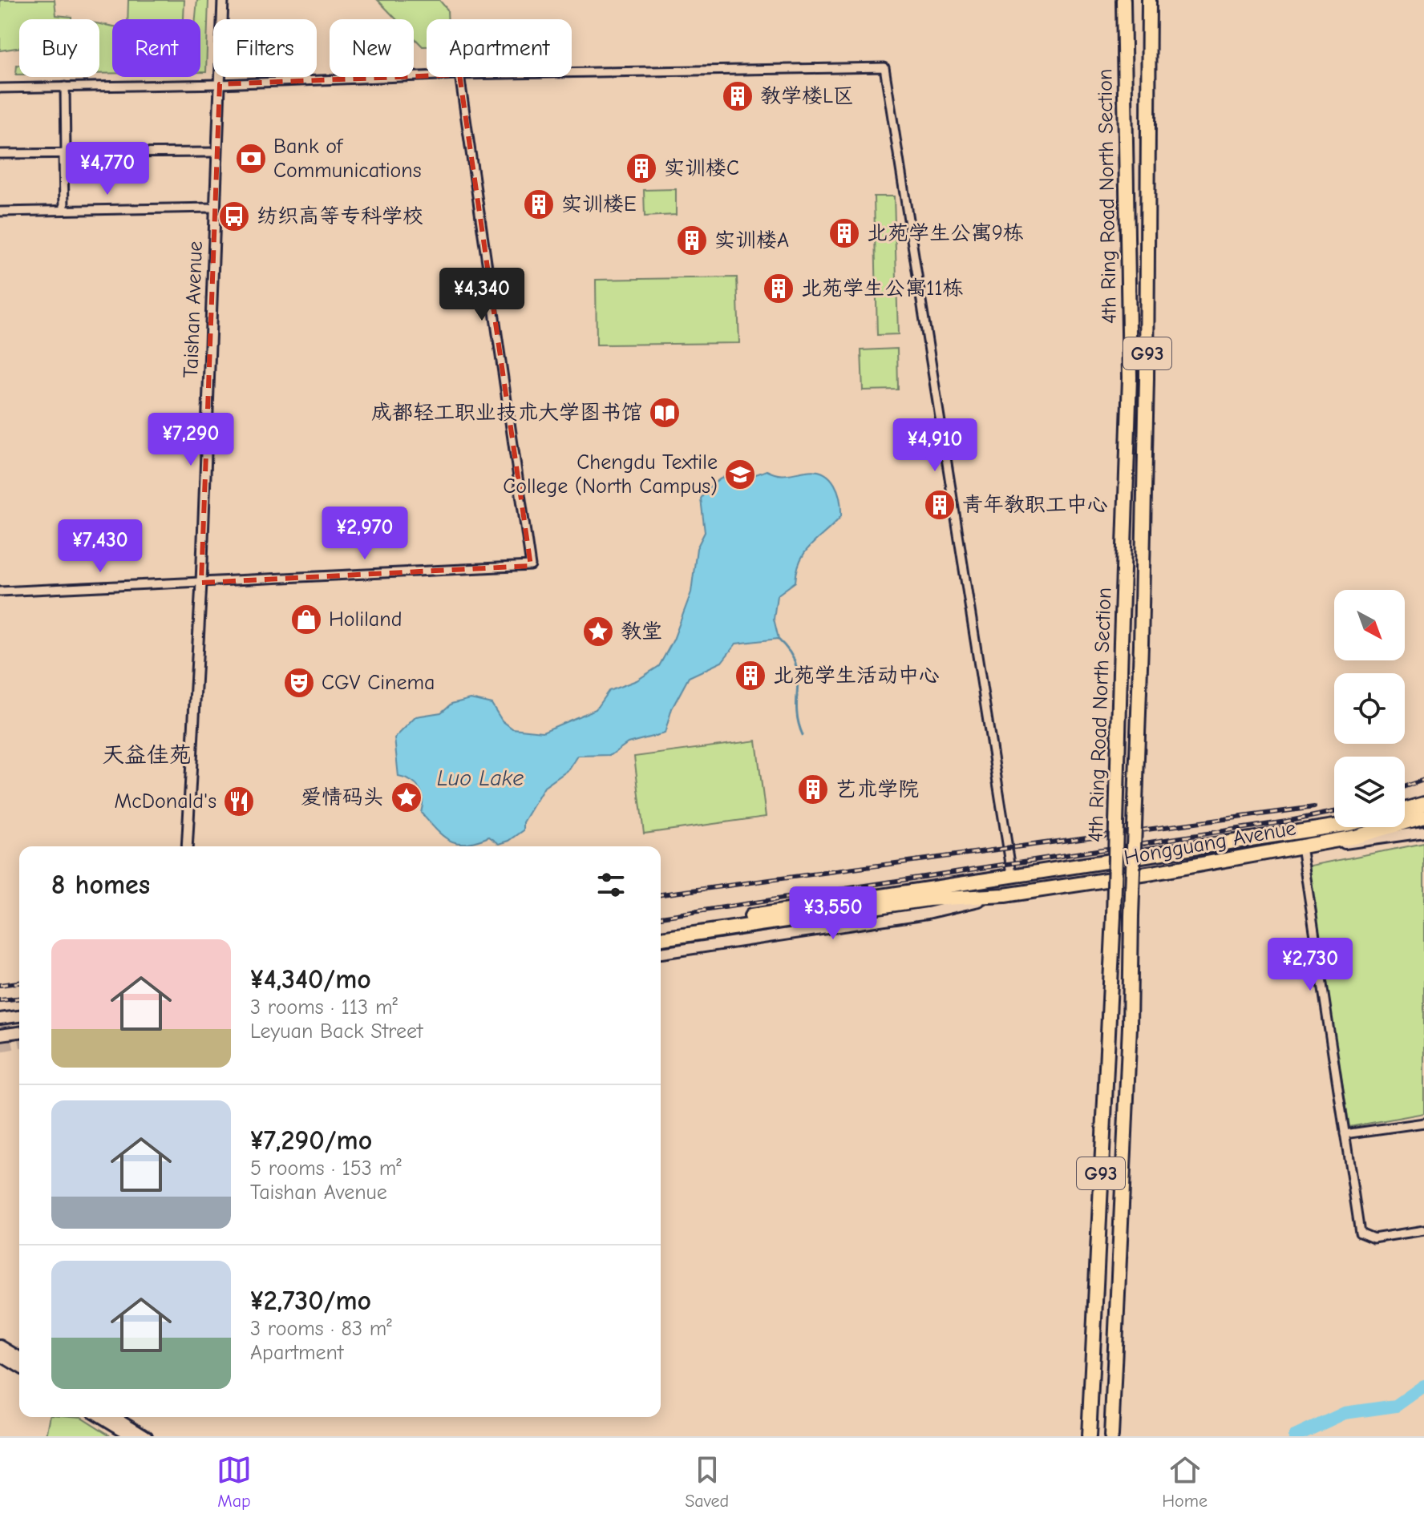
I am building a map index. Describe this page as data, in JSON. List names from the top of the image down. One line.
{"streets":{"highway":["4th Ring Road North Section","G93","Hongguang Avenue"],"street":["Taishan Avenue"]},"districts":["天益佳苑"],"water":["Luo Lake"],"places":{"building":["教学楼L区","实训楼C","实训楼E","北苑学生公寓9栋","实训楼A","北苑学生公寓11栋","青年教职工中心","北苑学生活动中心","艺术学院"],"bank":["Bank of Communications"],"bus stop":["纺织高等专科学校"],"library":["成都轻工职业技术大学图书馆"],"school or university":["Chengdu Textile College (North Campus)"],"shop":["Holiland"],"place":["教堂","爱情码头"],"theatre":["CGV Cinema"],"restaurant":["McDonald's"]},"north":"bottom right","page":{"chip":["Buy","Rent","Filters","New","Apartment"],"price":["¥4,770","¥4,340","¥7,290","¥4,910","¥2,970","¥7,430","¥3,550","¥2,730"],"heading":"8 homes","list":[{"name":"¥4,340/mo","note":"3 rooms · 113 m² · Leyuan Back Street"},{"name":"¥7,290/mo","note":"5 rooms · 153 m² · Taishan Avenue"},{"name":"¥2,730/mo","note":"3 rooms · 83 m² · Apartment"}],"tabs":["Map","Saved","Home"]}}
